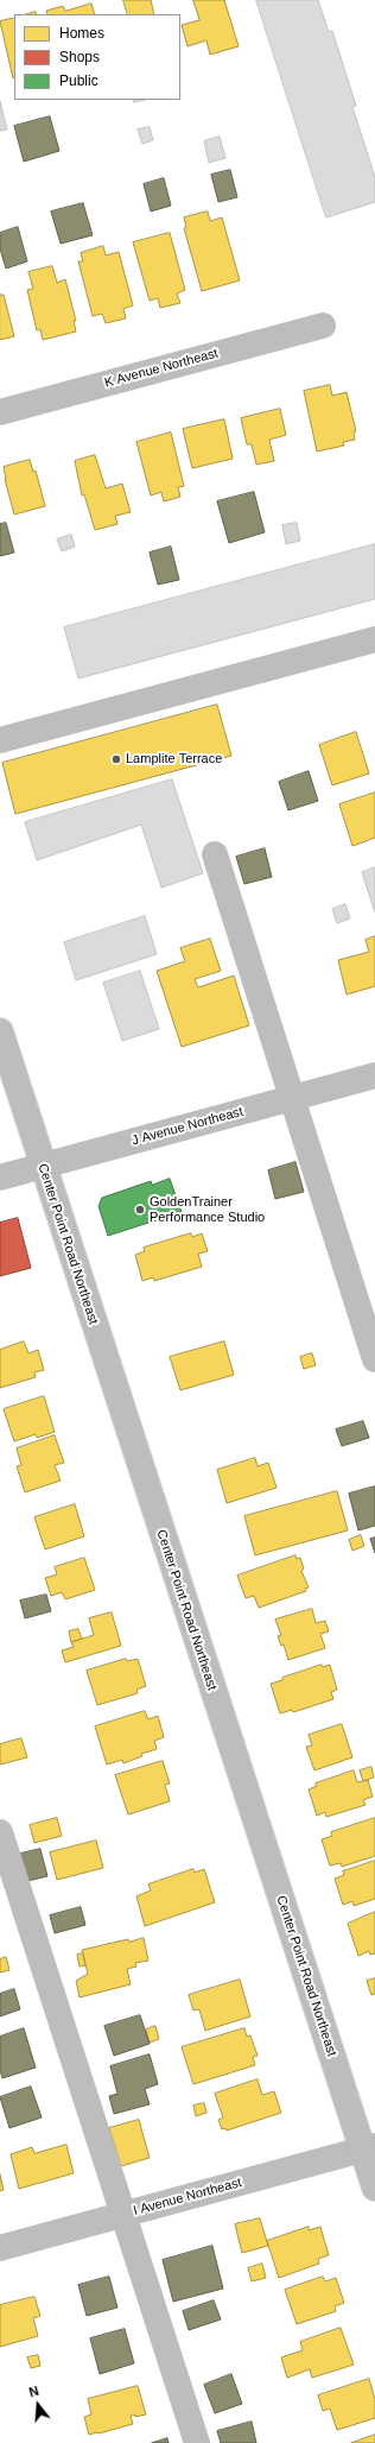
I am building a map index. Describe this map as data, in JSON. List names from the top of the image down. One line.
{"streets":{"main road":["K Avenue Northeast","J Avenue Northeast","Center Point Road Northeast","I Avenue Northeast"]},"crossings":[["J Avenue Northeast","Center Point Road Northeast"],["Center Point Road Northeast","I Avenue Northeast"]],"places":["Lamplite Terrace","GoldenTrainer Performance Studio"],"legend":["Homes","Shops","Public"],"north":"top"}
